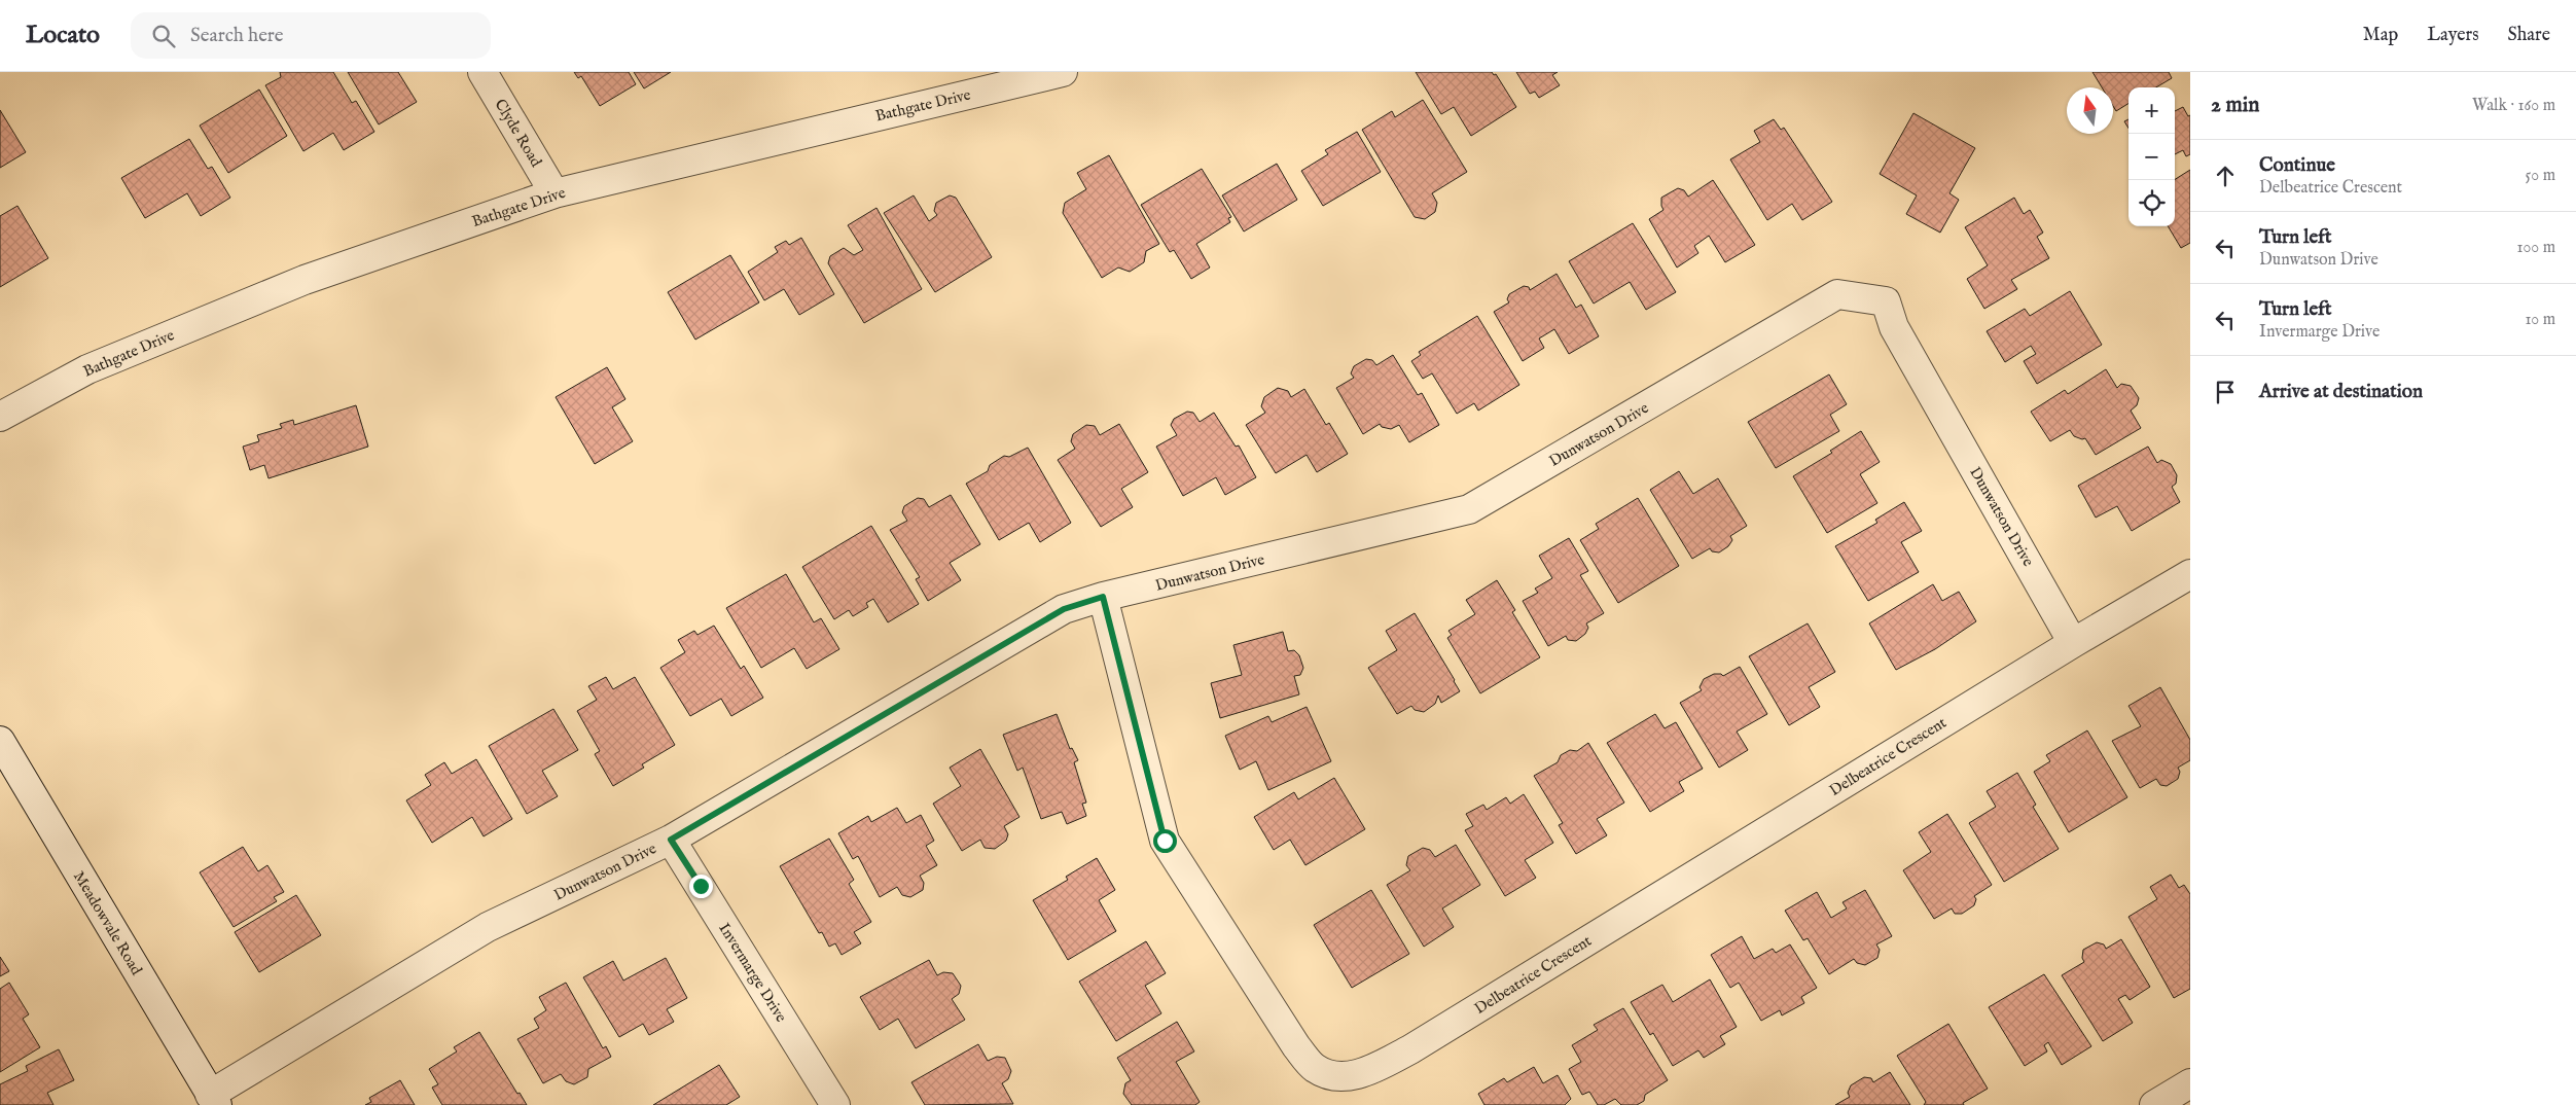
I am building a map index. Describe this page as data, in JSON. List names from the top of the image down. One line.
{"streets":{"street":["Bathgate Drive","Clyde Road","Dunwatson Drive","Delbeatrice Crescent","Meadowvale Road","Invermarge Drive"]},"crossings":[["Bathgate Drive","Clyde Road"],["Dunwatson Drive","Delbeatrice Crescent"],["Dunwatson Drive","Meadowvale Road"],["Dunwatson Drive","Invermarge Drive"]],"north":"top","page":{"header":"Locato","search":"Search here","nav":["Map","Layers","Share"],"heading":["2 min","Walk · 160 m"],"map_buttons":["+","−"],"list":[["Continue","Delbeatrice Crescent","50 m"],["Turn left","Dunwatson Drive","100 m"],["Turn left","Invermarge Drive","10 m"],"Arrive at destination"]}}
